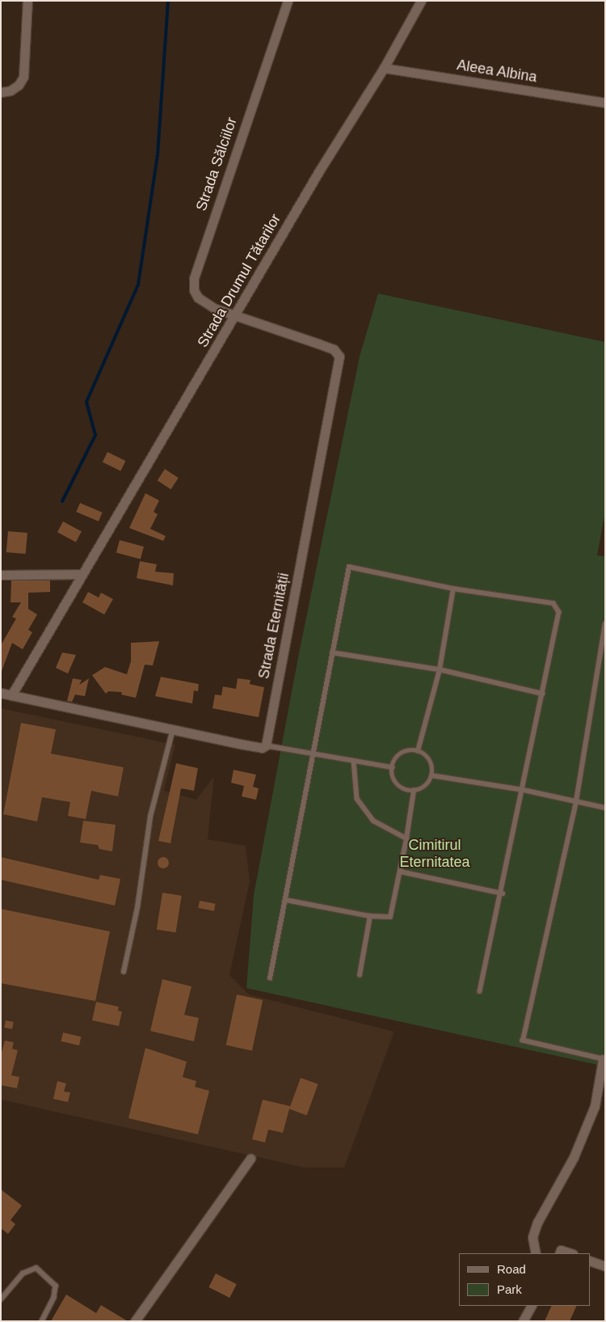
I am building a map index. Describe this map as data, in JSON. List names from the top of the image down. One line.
{"streets":{"street":["Aleea Albina","Strada Sălciilor","Strada Drumul Tătarilor","Strada Eternității"]},"crossings":[["Aleea Albina","Strada Drumul Tătarilor"],["Strada Sălciilor","Strada Drumul Tătarilor"],["Strada Sălciilor","Strada Eternității"],["Strada Drumul Tătarilor","Strada Eternității"]],"parks":["Cimitirul Eternitatea"],"legend":["Road","Park"]}
